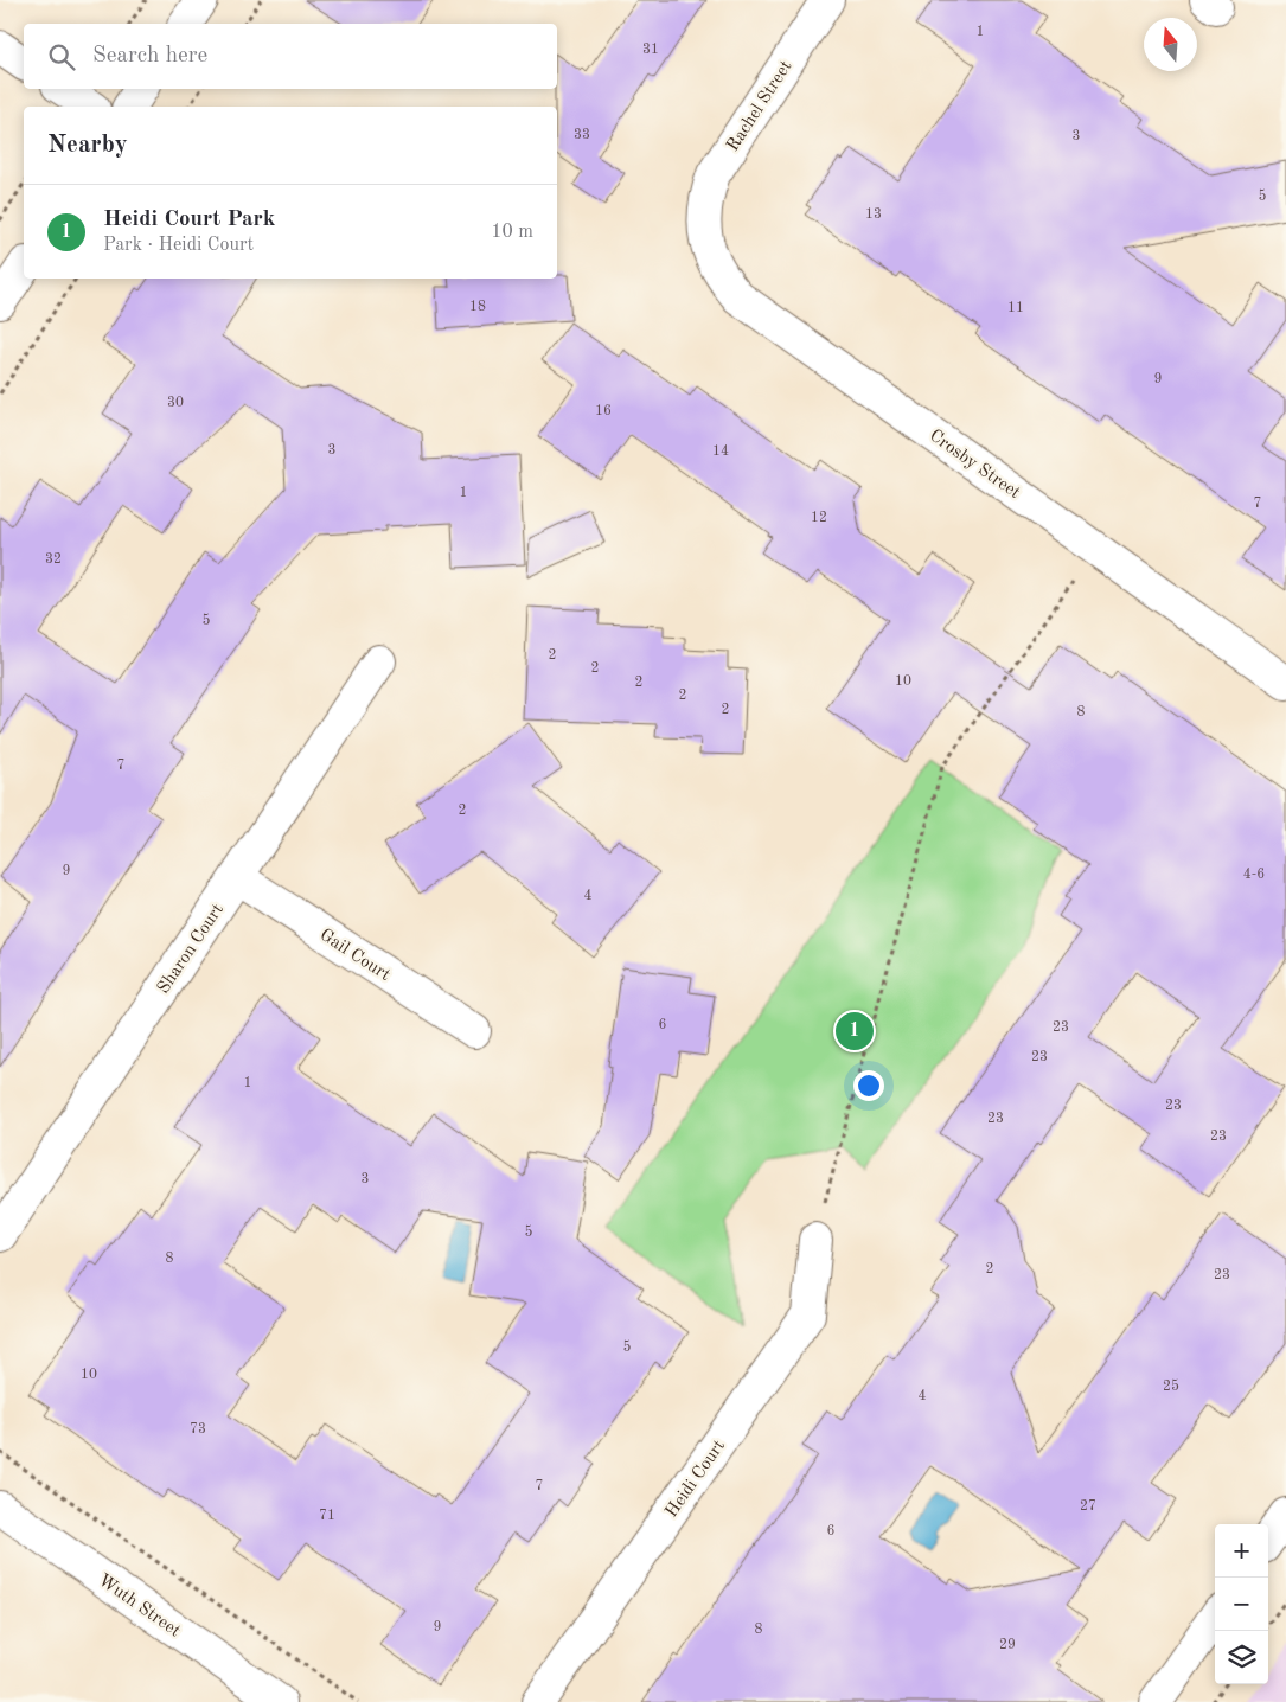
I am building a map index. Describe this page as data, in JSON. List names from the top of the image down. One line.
{"streets":{"street":["Rachel Street","Crosby Street","Sharon Court","Gail Court","Heidi Court","Wuth Street"]},"crossings":[["Rachel Street","Crosby Street"],["Sharon Court","Gail Court"]],"house_numbers":["1","31","33","3","5","13","18","11","9","30","16","3","14","1","7","12","32","5","2","2","10","2","2","2","8","7","2","9","4-6","4","6","23","23","1","23","23","23","3","5","8","2","23","5","10","25","4","73","7","27","71","6","9","8","29"],"north":"top","page":{"search":"Search here","heading":"Nearby","list":[{"mark":"1","name":"Heidi Court Park","note":"Park · Heidi Court","value":"10 m"}],"pins":"1","map_buttons":["+","−"]}}
